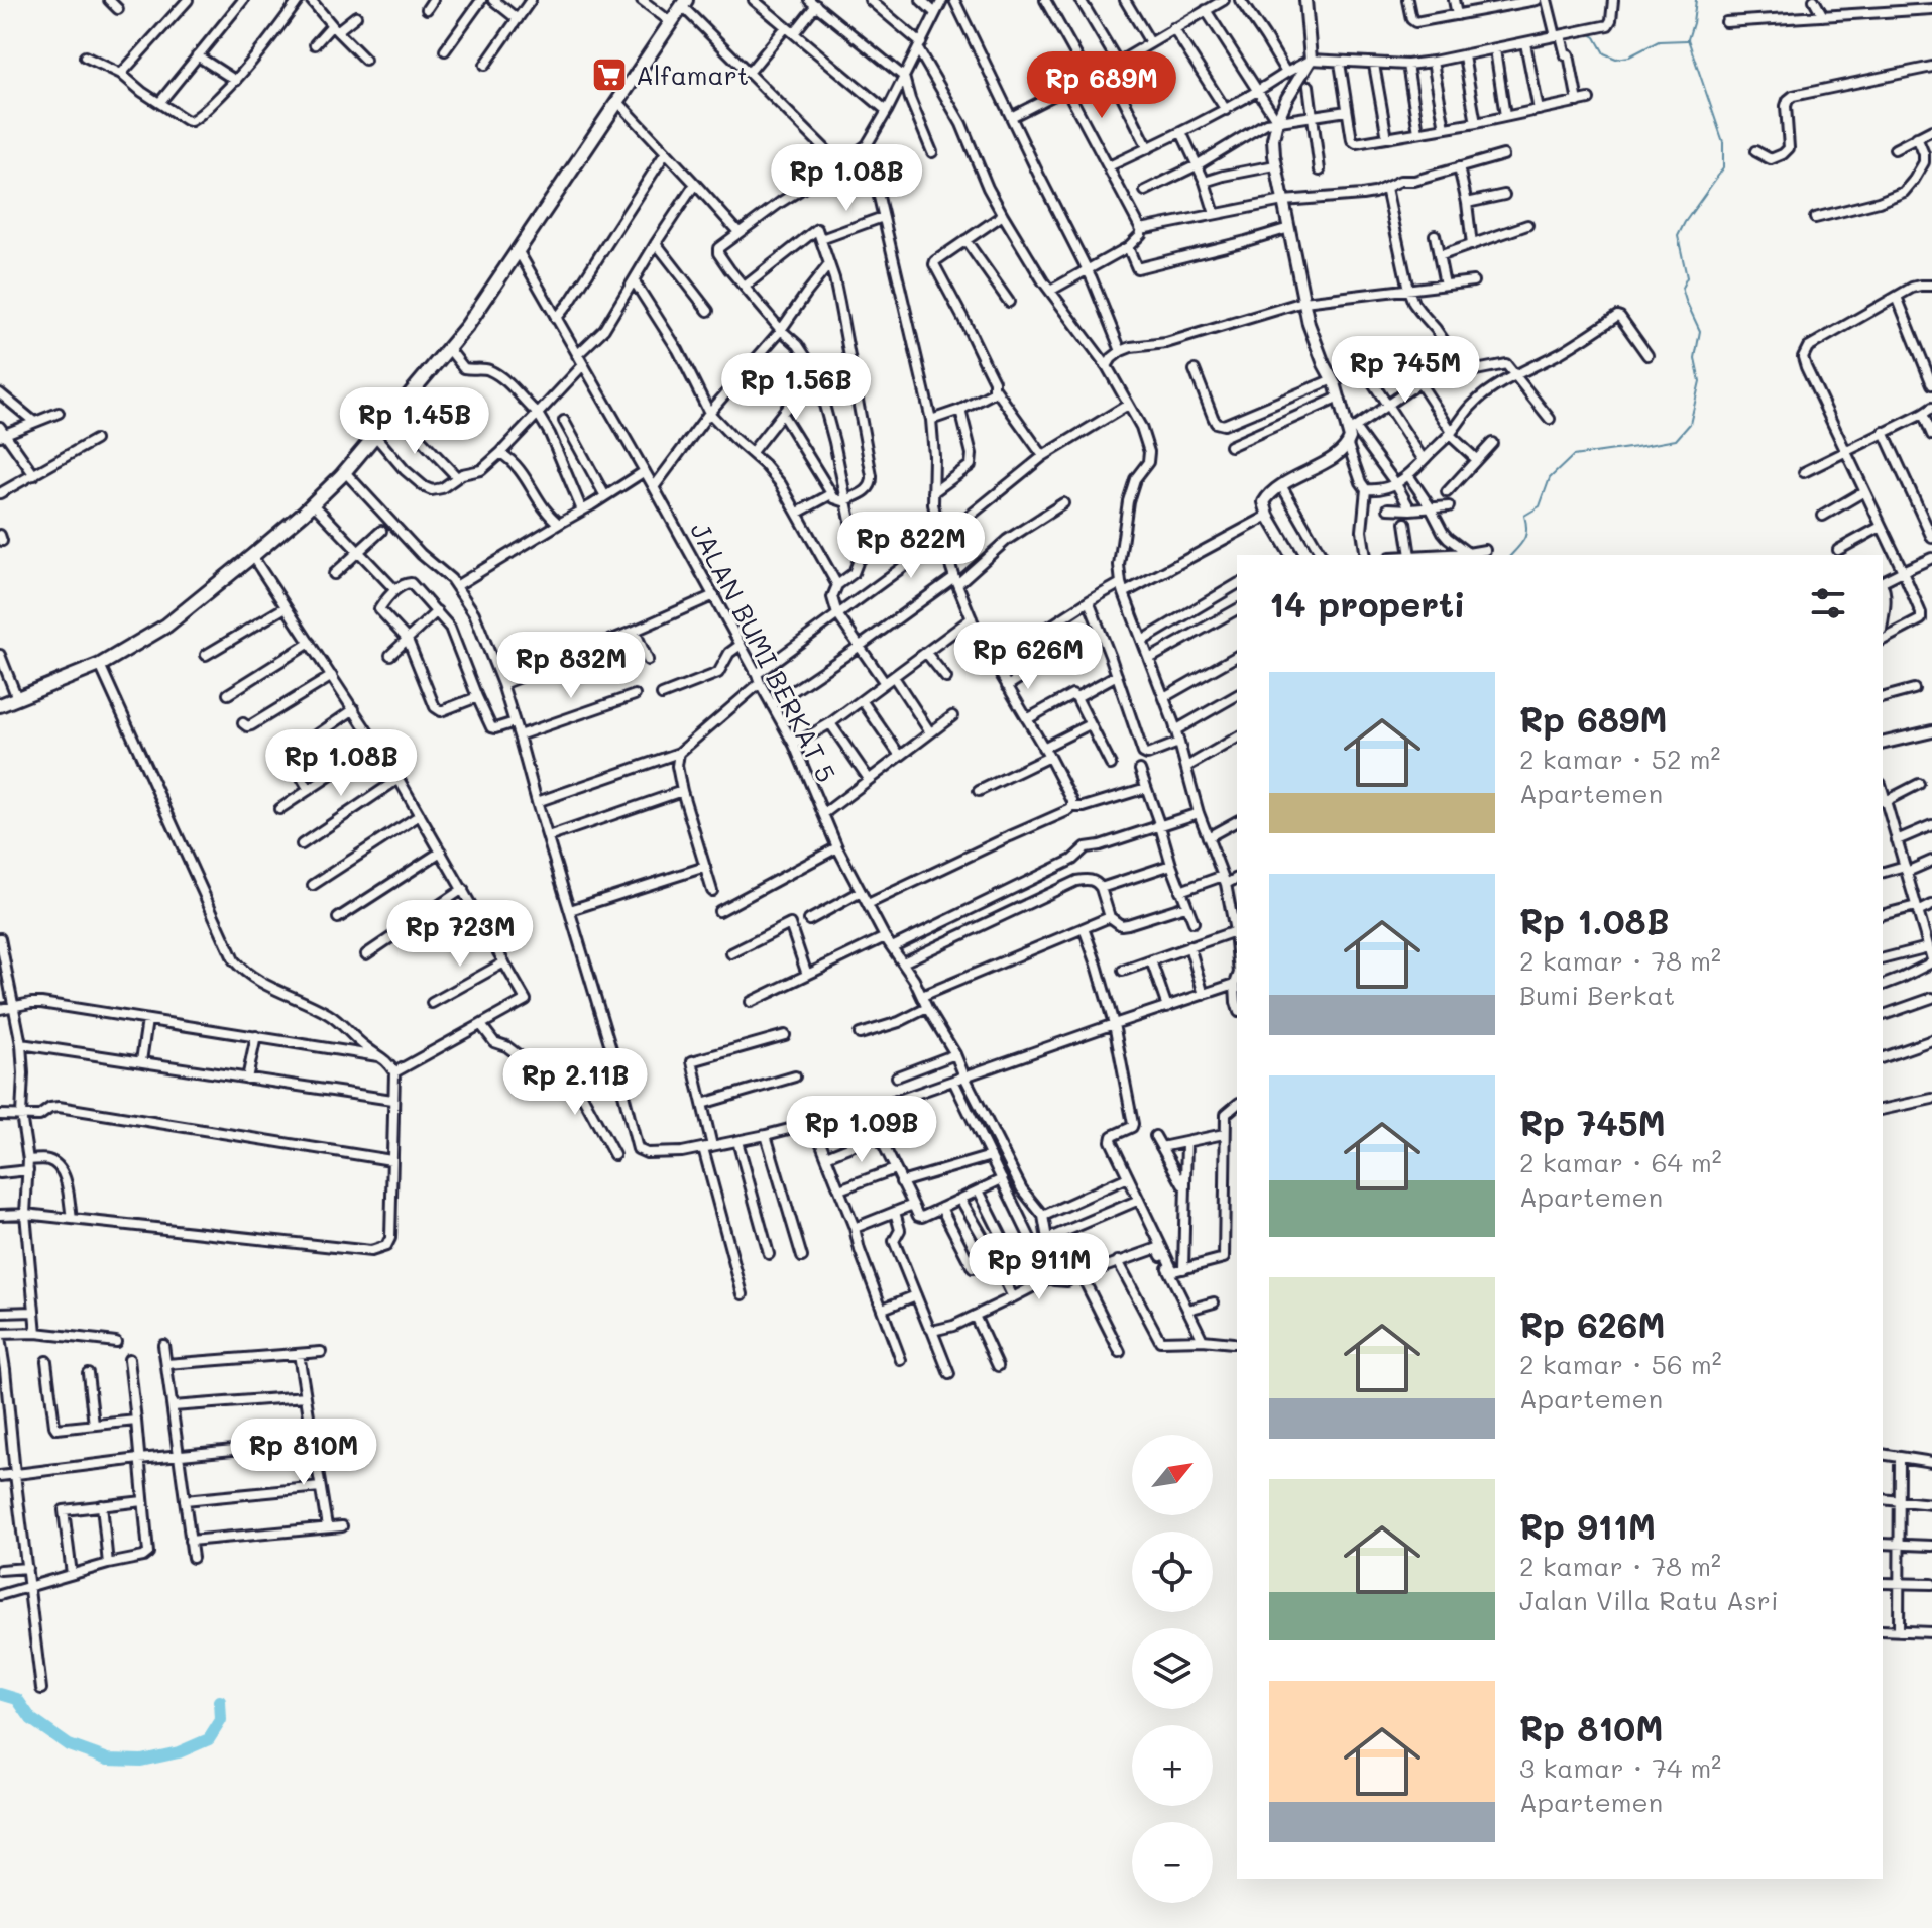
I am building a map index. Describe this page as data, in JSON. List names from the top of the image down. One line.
{"streets":{"street":["JALAN BUMI BERKAT 5"]},"places":{"supermarket":["Alfamart"]},"north":"top right","page":{"price":["Rp 689M","Rp 1.08B","Rp 745M","Rp 1.56B","Rp 1.45B","Rp 822M","Rp 626M","Rp 832M","Rp 1.08B","Rp 723M","Rp 2.11B","Rp 1.09B","Rp 911M","Rp 810M"],"heading":"14 properti","list":[{"name":"Rp 689M","note":"2 kamar · 52 m² · Apartemen"},{"name":"Rp 1.08B","note":"2 kamar · 78 m² · Bumi Berkat"},{"name":"Rp 745M","note":"2 kamar · 64 m² · Apartemen"},{"name":"Rp 626M","note":"2 kamar · 56 m² · Apartemen"},{"name":"Rp 911M","note":"2 kamar · 78 m² · Jalan Villa Ratu Asri"},{"name":"Rp 810M","note":"3 kamar · 74 m² · Apartemen"}],"map_buttons":["+","−"]}}
